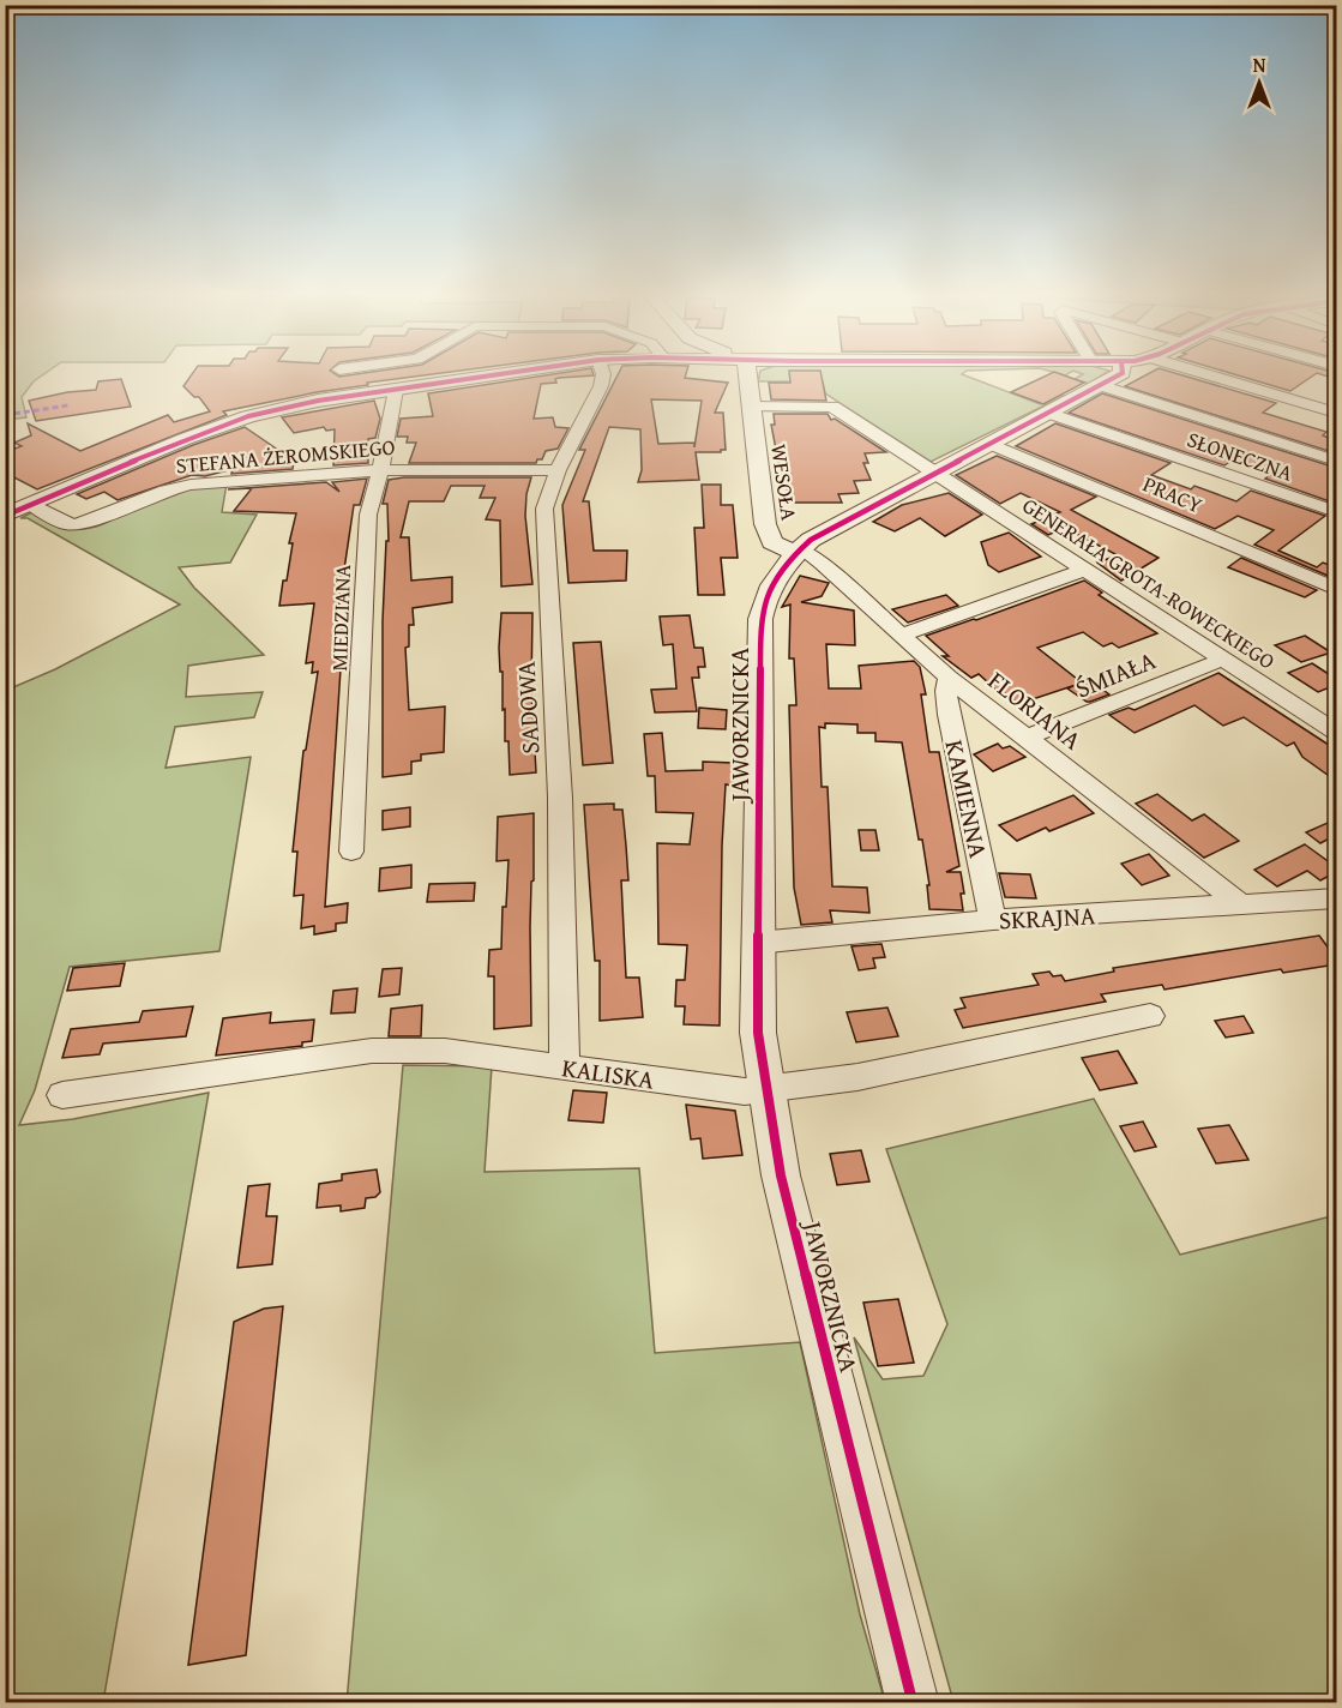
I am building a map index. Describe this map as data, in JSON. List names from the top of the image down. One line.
{"streets":{"street":["STEFANA ŻEROMSKIEGO","SŁONECZNA","WESOŁA","PRACY","GENERAŁA GROTA-ROWECKIEGO","MIEDZIANA","ŚMIAŁA","SADOWA","FLORIANA","JAWORZNICKA","KAMIENNA","SKRAJNA","KALISKA"]},"crossings":[["STEFANA ŻEROMSKIEGO","MIEDZIANA"],["STEFANA ŻEROMSKIEGO","SADOWA"],["SŁONECZNA","JAWORZNICKA"],["WESOŁA","GENERAŁA GROTA-ROWECKIEGO"],["WESOŁA","FLORIANA"],["WESOŁA","JAWORZNICKA"],["PRACY","JAWORZNICKA"],["GENERAŁA GROTA-ROWECKIEGO","ŚMIAŁA"],["GENERAŁA GROTA-ROWECKIEGO","JAWORZNICKA"],["ŚMIAŁA","FLORIANA"],["SADOWA","KALISKA"],["FLORIANA","JAWORZNICKA"],["FLORIANA","KAMIENNA"],["FLORIANA","SKRAJNA"],["JAWORZNICKA","SKRAJNA"],["JAWORZNICKA","KALISKA"],["KAMIENNA","SKRAJNA"]],"north":"top"}
